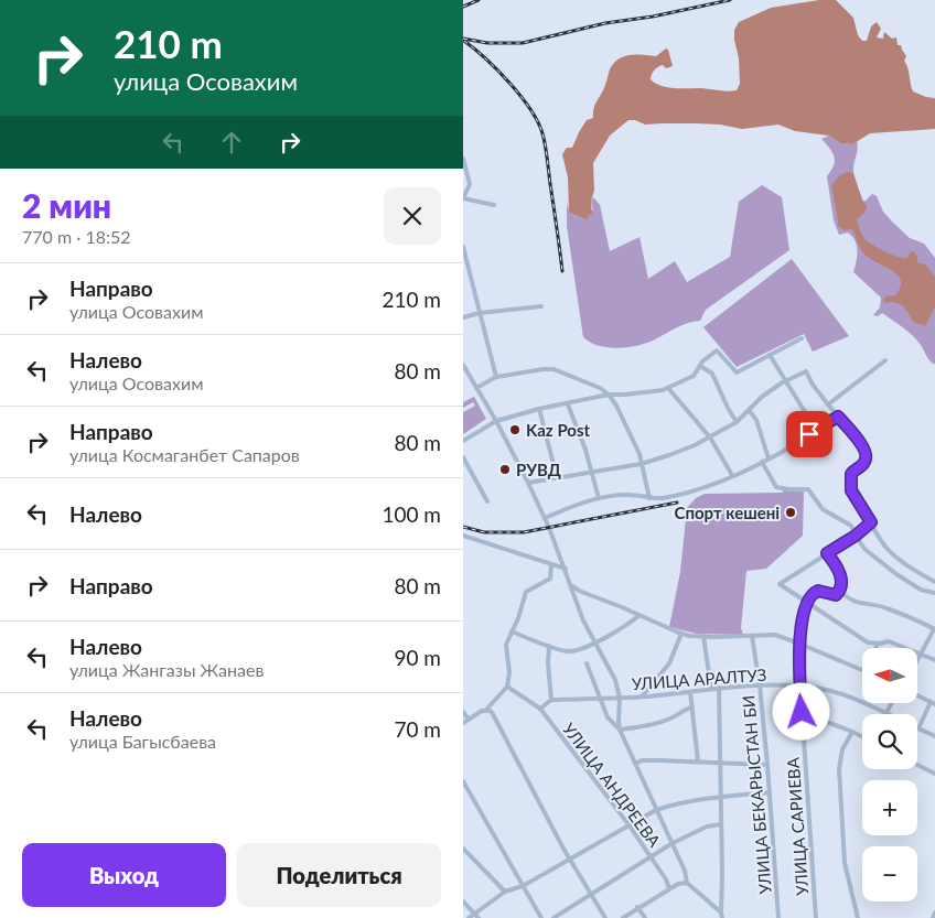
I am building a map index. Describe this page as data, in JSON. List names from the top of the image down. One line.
{"streets":{"street":["УЛИЦА АРАЛТУЗ","УЛИЦА АНДРЕЕВА","УЛИЦА БЕКАРЫСТАН БИ","УЛИЦА САРИЕВА"]},"crossings":[["УЛИЦА АРАЛТУЗ","УЛИЦА БЕКАРЫСТАН БИ"],["УЛИЦА АРАЛТУЗ","УЛИЦА САРИЕВА"]],"places":["Kaz Post","РУВД","Спорт кешені"],"north":"left","page":{"turn":["210 m","улица Осовахим"],"heading":["2 мин","770 m · 18:52"],"list":[{"name":"Направо","note":"улица Осовахим","value":"210 m"},{"name":"Налево","note":"улица Осовахим","value":"80 m"},{"name":"Направо","note":"улица Космаганбет Сапаров","value":"80 m"},{"name":"Налево","value":"100 m"},{"name":"Направо","value":"80 m"},{"name":"Налево","note":"улица Жангазы Жанаев","value":"90 m"},{"name":"Налево","note":"улица Багысбаева","value":"70 m"}],"map_buttons":["+","−"],"buttons":["Выход","Поделиться"]}}
